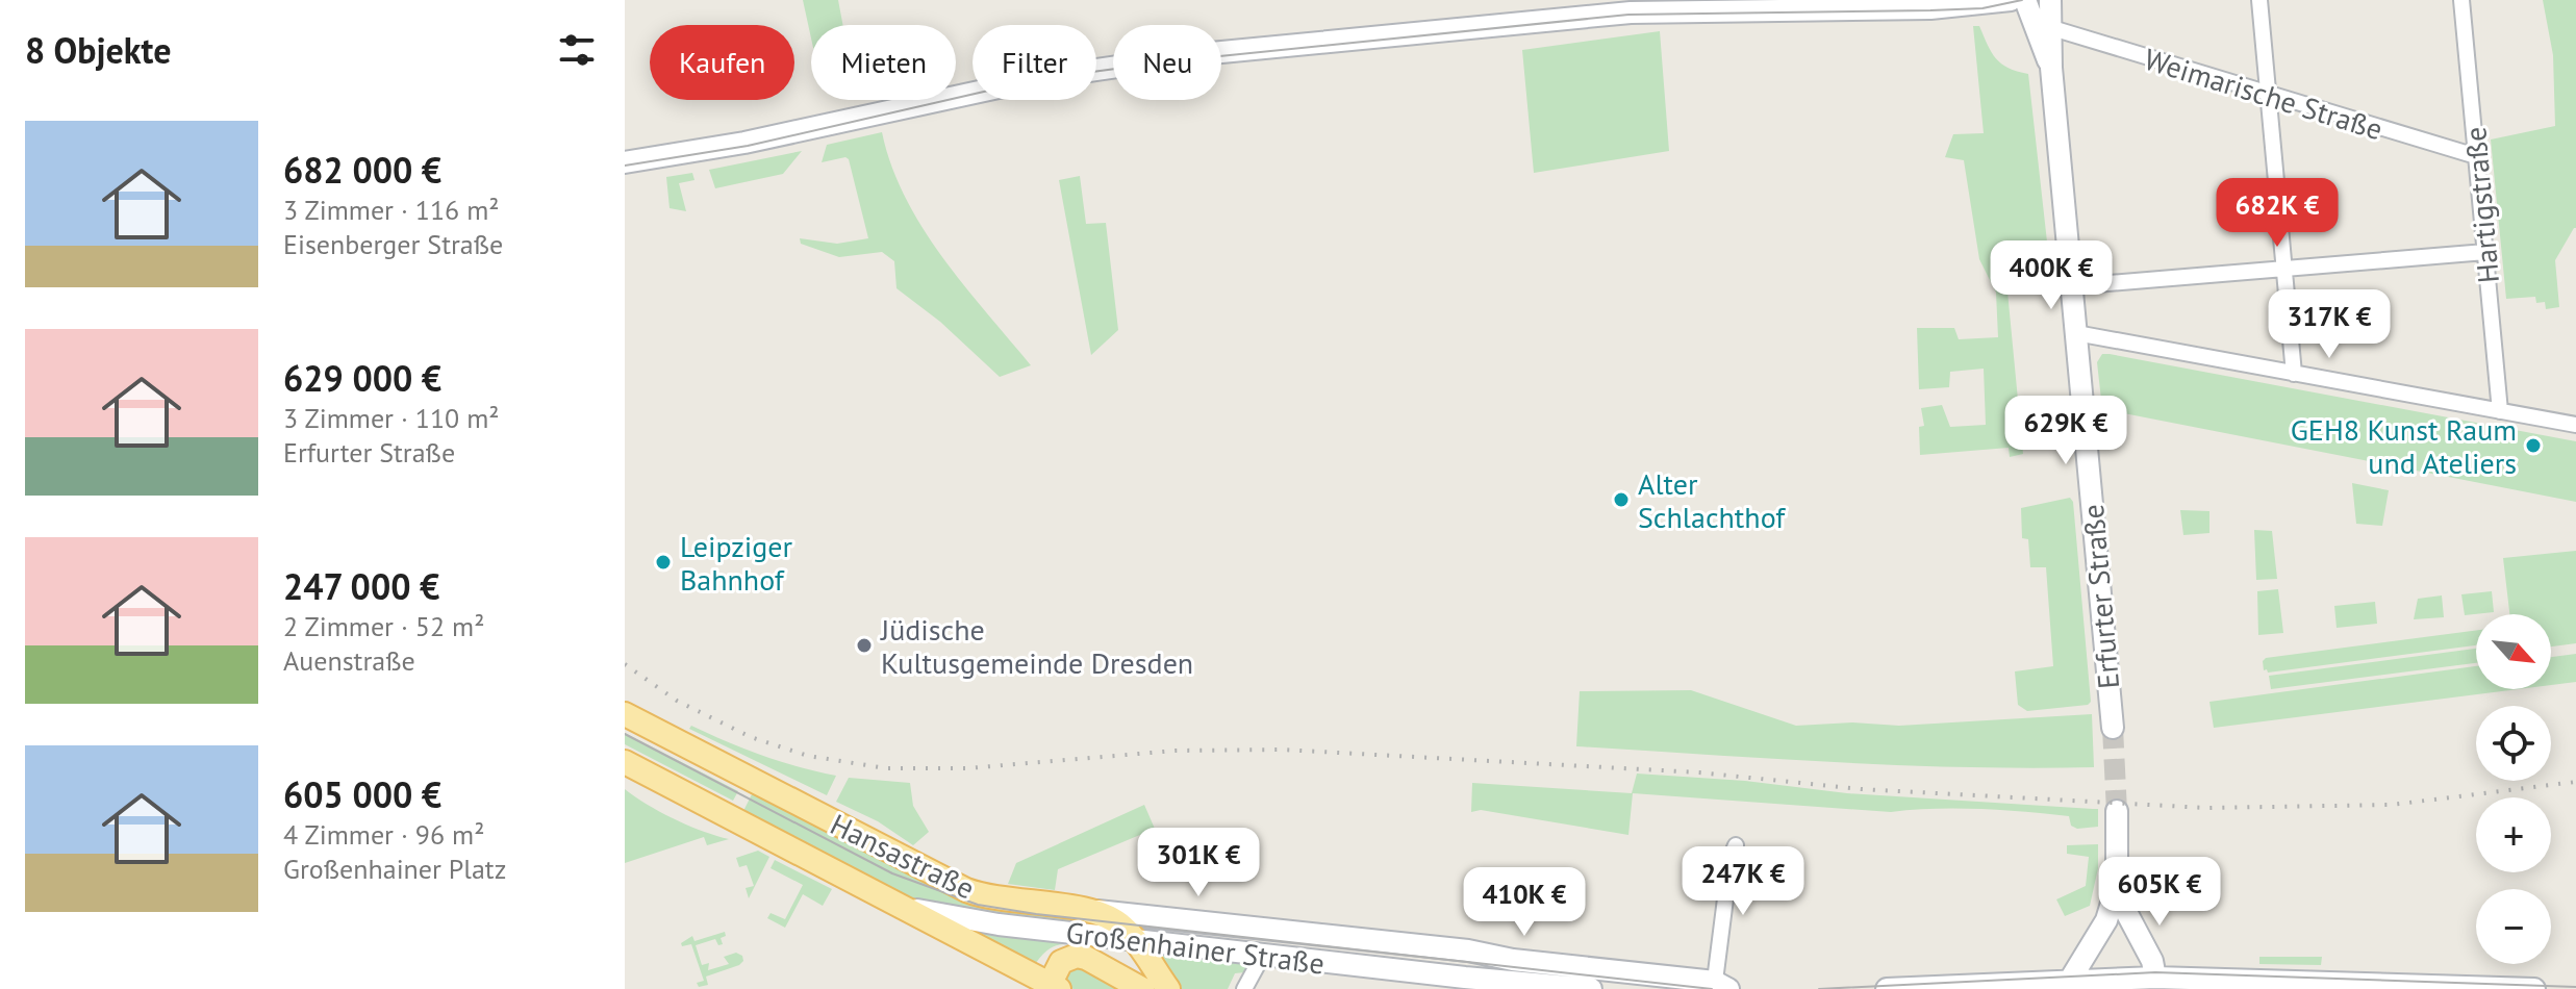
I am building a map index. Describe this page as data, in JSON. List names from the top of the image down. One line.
{"streets":{"main road":["Erfurter Straße","Hansastraße","Großenhainer Straße"],"street":["Weimarische Straße","Hartigstraße"]},"crossings":[["Weimarische Straße","Hartigstraße"],["Weimarische Straße","Erfurter Straße"],["Hansastraße","Großenhainer Straße"]],"places":["GEH8 Kunst Raum und Ateliers","Alter Schlachthof","Leipziger Bahnhof","Jüdische Kultusgemeinde Dresden"],"north":"bottom right","page":{"heading":"8 Objekte","chip":["Kaufen","Mieten","Filter","Neu"],"list":[{"name":"682 000 €","note":"3 Zimmer · 116 m² · Eisenberger Straße"},{"name":"629 000 €","note":"3 Zimmer · 110 m² · Erfurter Straße"},{"name":"247 000 €","note":"2 Zimmer · 52 m² · Auenstraße"},{"name":"605 000 €","note":"4 Zimmer · 96 m² · Großenhainer Platz"}],"price":["682K €","400K €","317K €","629K €","301K €","247K €","605K €","410K €"],"map_buttons":["+","−"]}}
